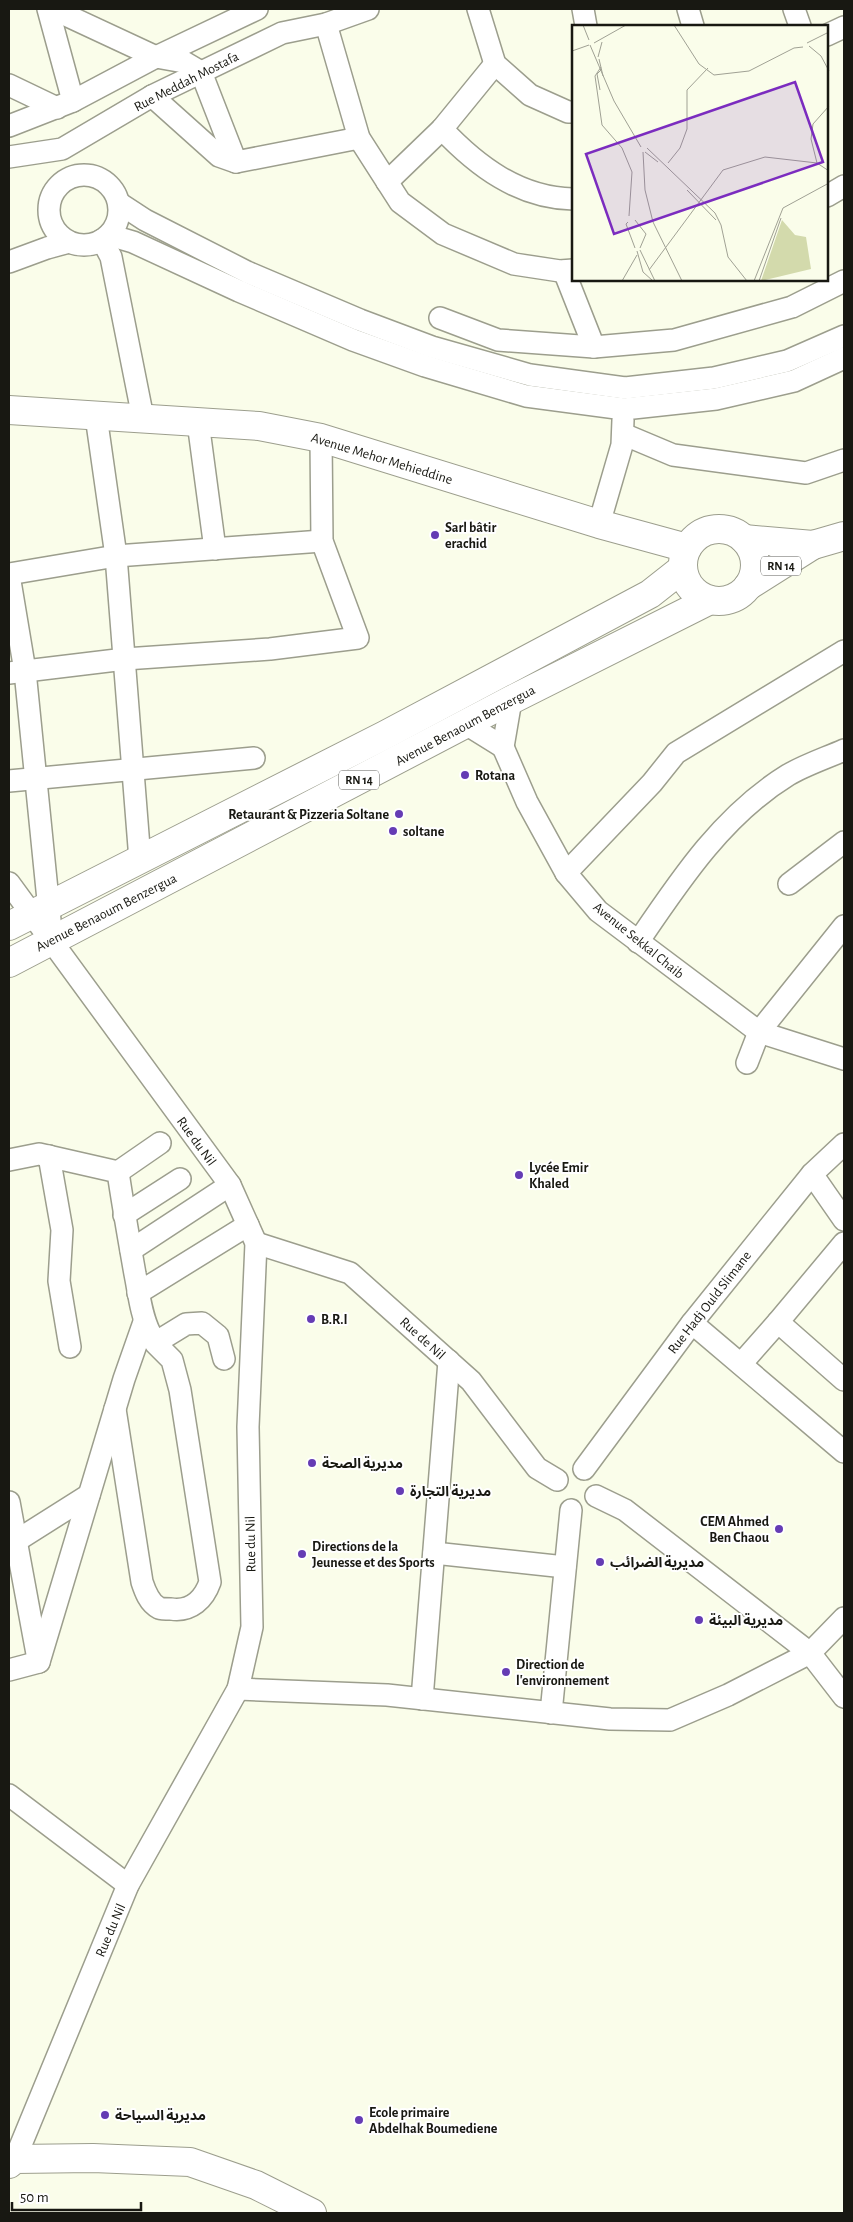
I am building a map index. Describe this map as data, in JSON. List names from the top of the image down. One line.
{"streets":{"main road":["Avenue Mehor Mehieddine","RN 14","Avenue Benaoum Benzergua"],"street":["Rue Meddah Mostafa","Avenue Sekkal Chaib","Rue du Nil","Rue Hadj Ould Slimane","Rue de Nil"]},"crossings":[["Avenue Mehor Mehieddine","RN 14"],["Avenue Mehor Mehieddine","Avenue Benaoum Benzergua"],["RN 14","Avenue Benaoum Benzergua"],["Avenue Benaoum Benzergua","Rue du Nil"],["Rue du Nil","Rue de Nil"],["Rue Hadj Ould Slimane","Rue de Nil"]],"places":["Sarl bâtir erachid","Rotana","Retaurant & Pizzeria Soltane","soltane","Lycée Emir Khaled","B.R.I","مديرية الصحة","مديرية التجارة","CEM Ahmed Ben Chaou","Directions de la Jeunesse et des Sports","مديرية الضرائب","مديرية البيئة","Direction de l'environnement","مديرية السياحة","Ecole primaire Abdelhak Boumediene"],"scale_bar":"50 m"}
